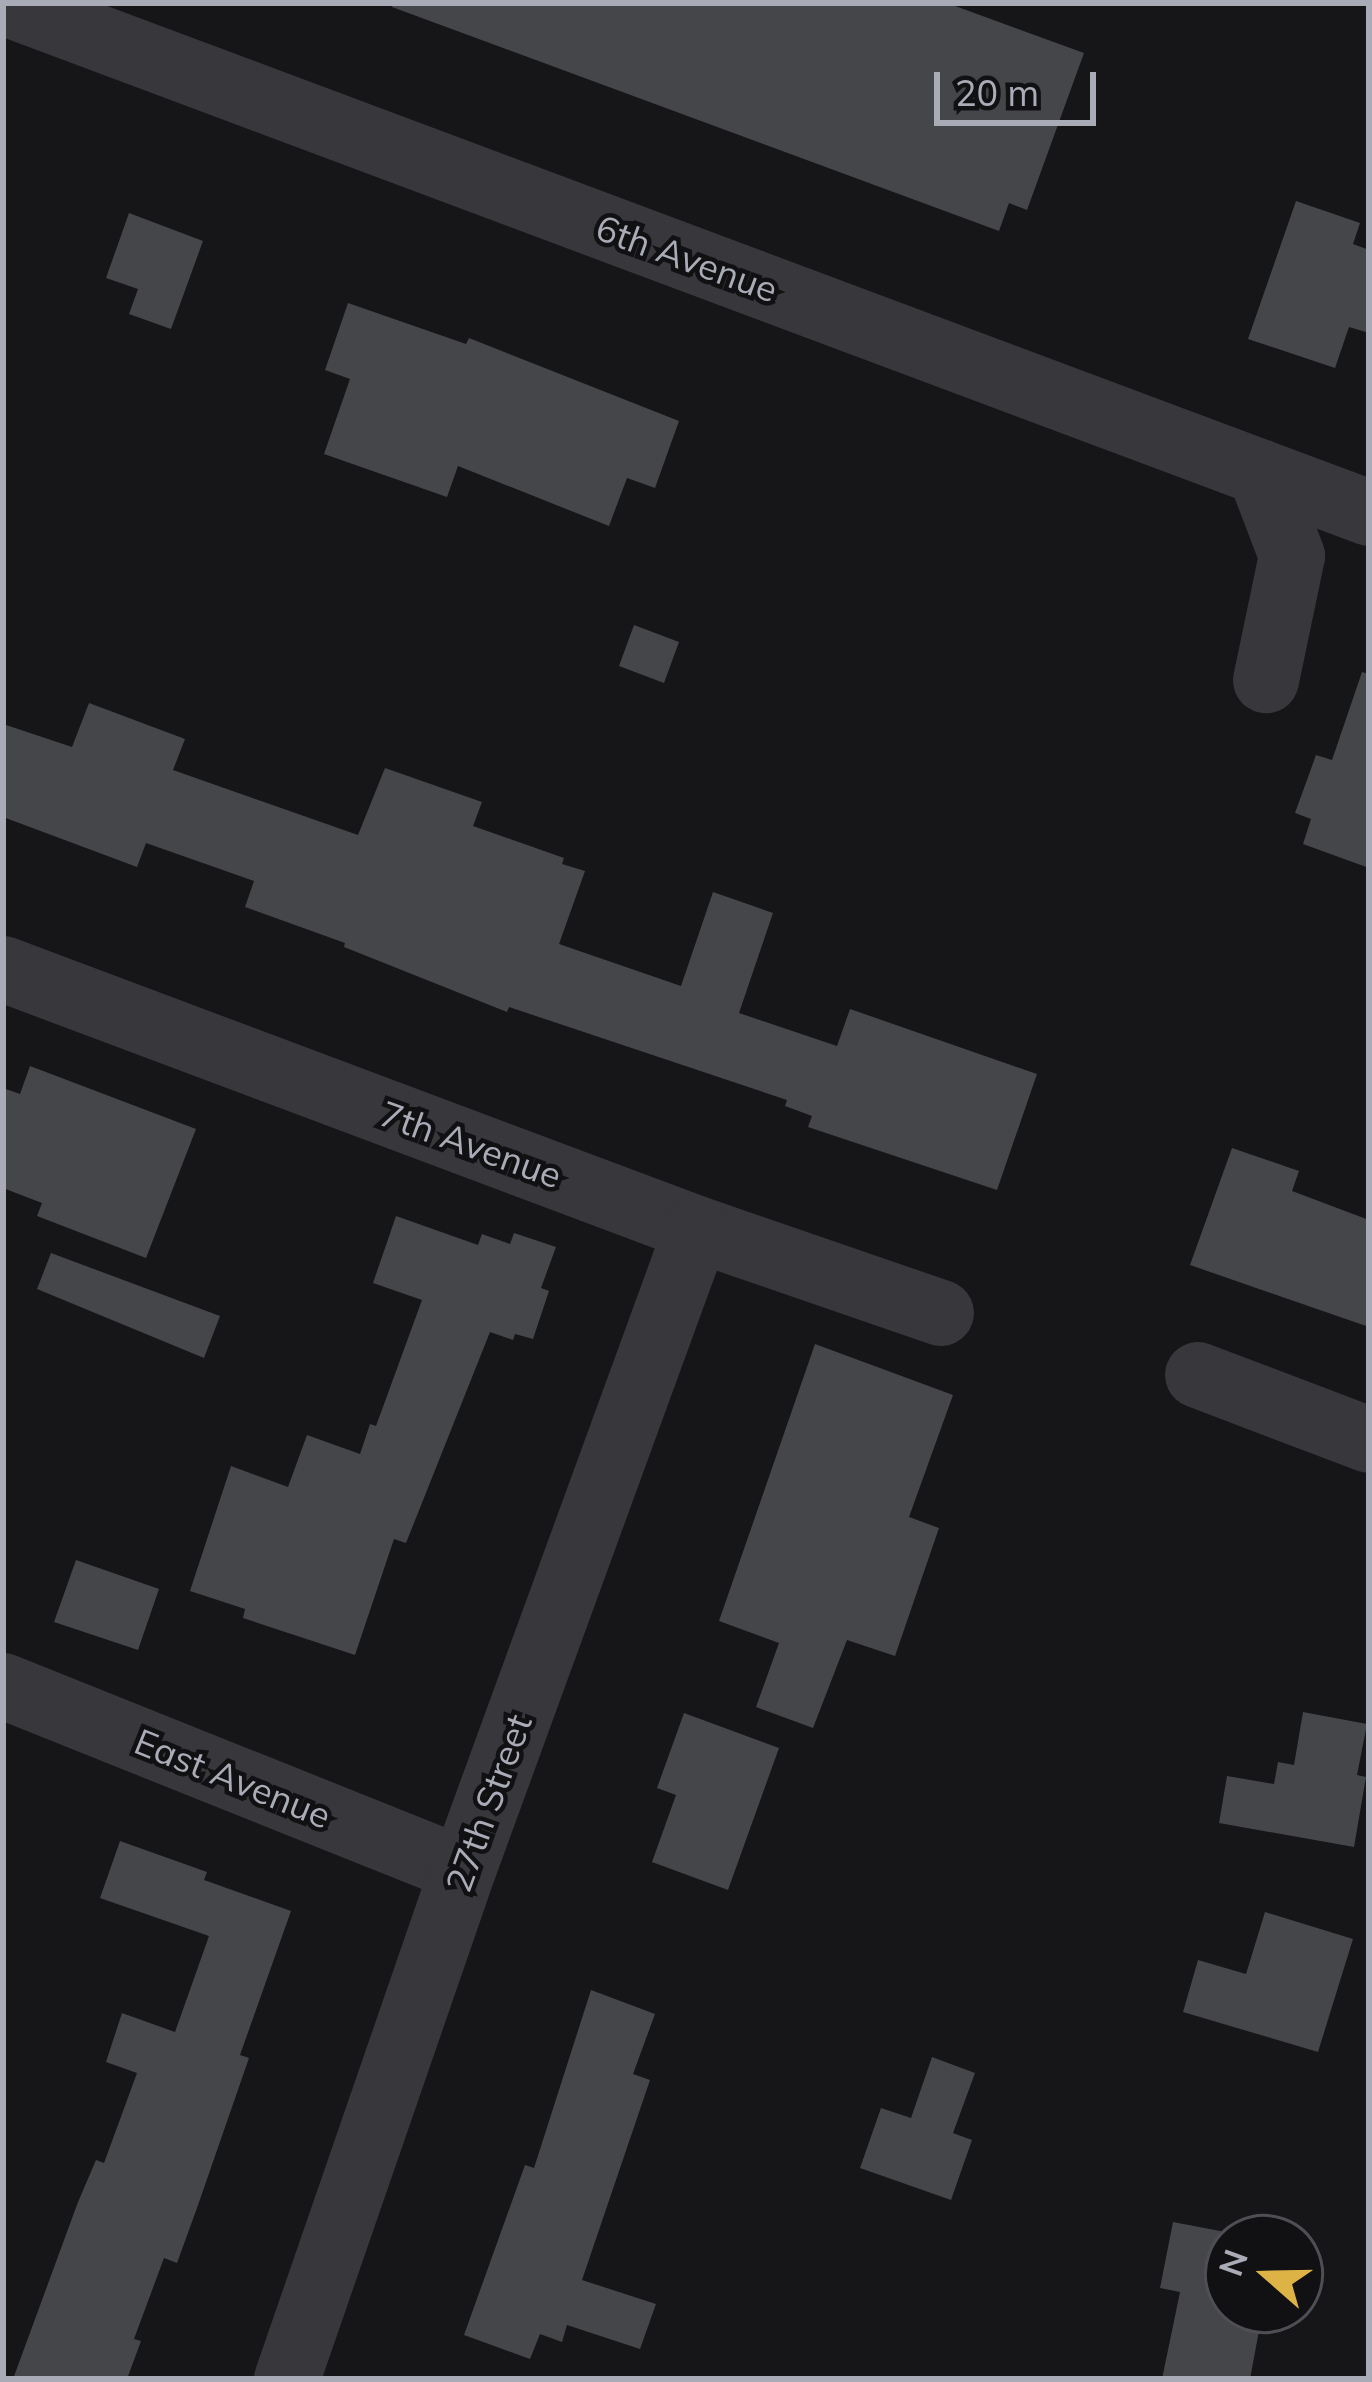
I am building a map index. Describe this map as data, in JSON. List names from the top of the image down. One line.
{"streets":{"street":["6th Avenue","7th Avenue","East Avenue","27th Street"]},"crossings":[["7th Avenue","27th Street"],["East Avenue","27th Street"]],"scale_bar":"20 m","north":"left"}
